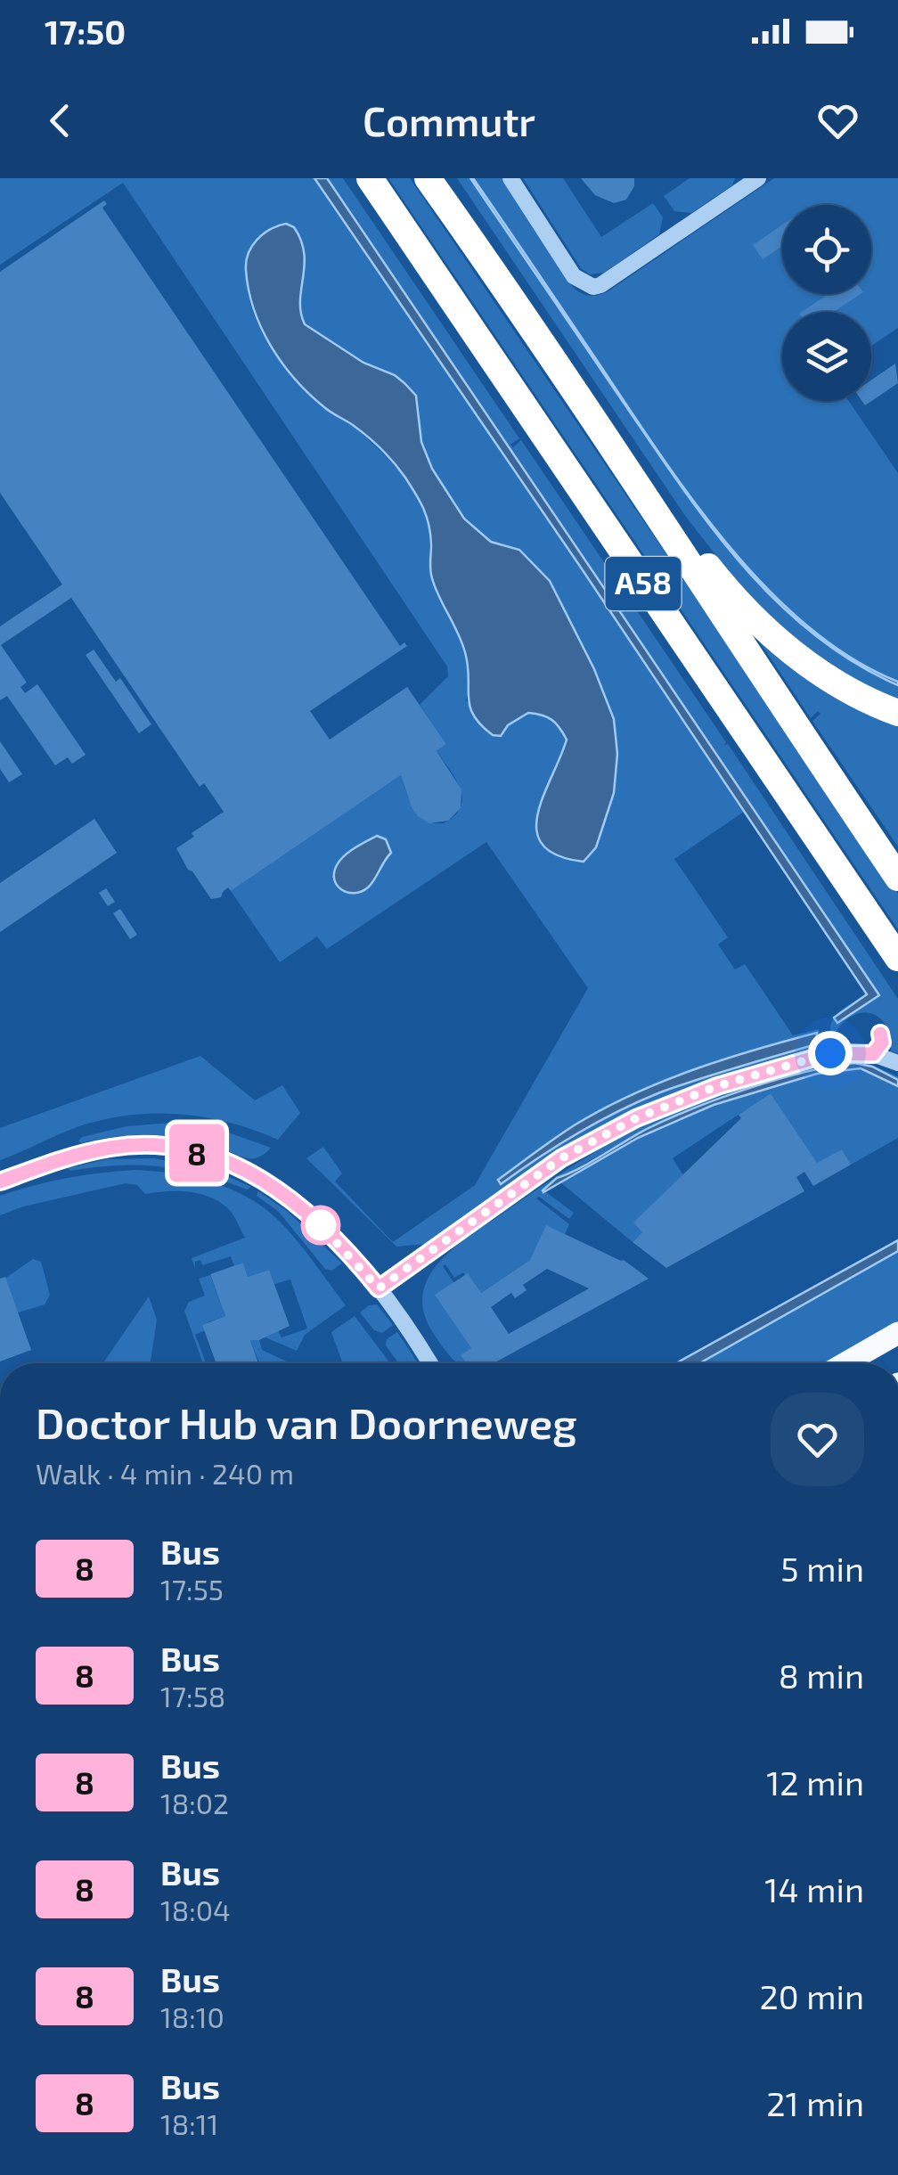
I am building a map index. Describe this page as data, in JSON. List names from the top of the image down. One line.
{"streets":{"highway":["A58"]},"lines":["bus line 8"],"page":{"status":"17:50","header":"Commutr","on_map":"8","heading":["Doctor Hub van Doorneweg","Walk · 4 min · 240 m"],"list":[{"mark":"8","name":"Bus","note":"17:55","value":"5 min"},{"mark":"8","name":"Bus","note":"17:58","value":"8 min"},{"mark":"8","name":"Bus","note":"18:02","value":"12 min"},{"mark":"8","name":"Bus","note":"18:04","value":"14 min"},{"mark":"8","name":"Bus","note":"18:10","value":"20 min"},{"mark":"8","name":"Bus","note":"18:11","value":"21 min"}]}}
